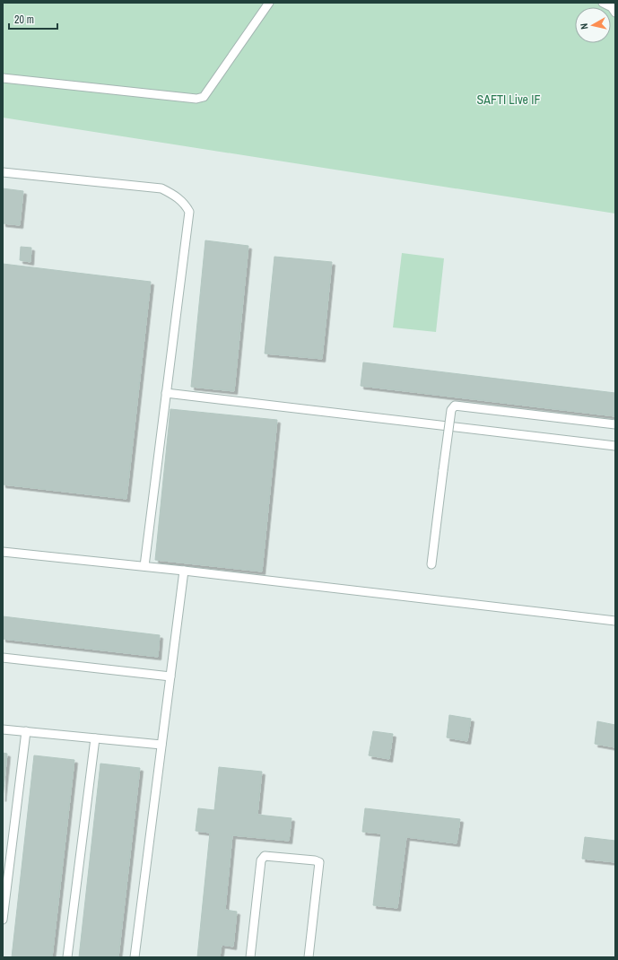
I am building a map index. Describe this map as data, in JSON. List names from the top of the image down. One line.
{"parks":["SAFTI Live IF"],"scale_bar":"20 m","north":"left"}
